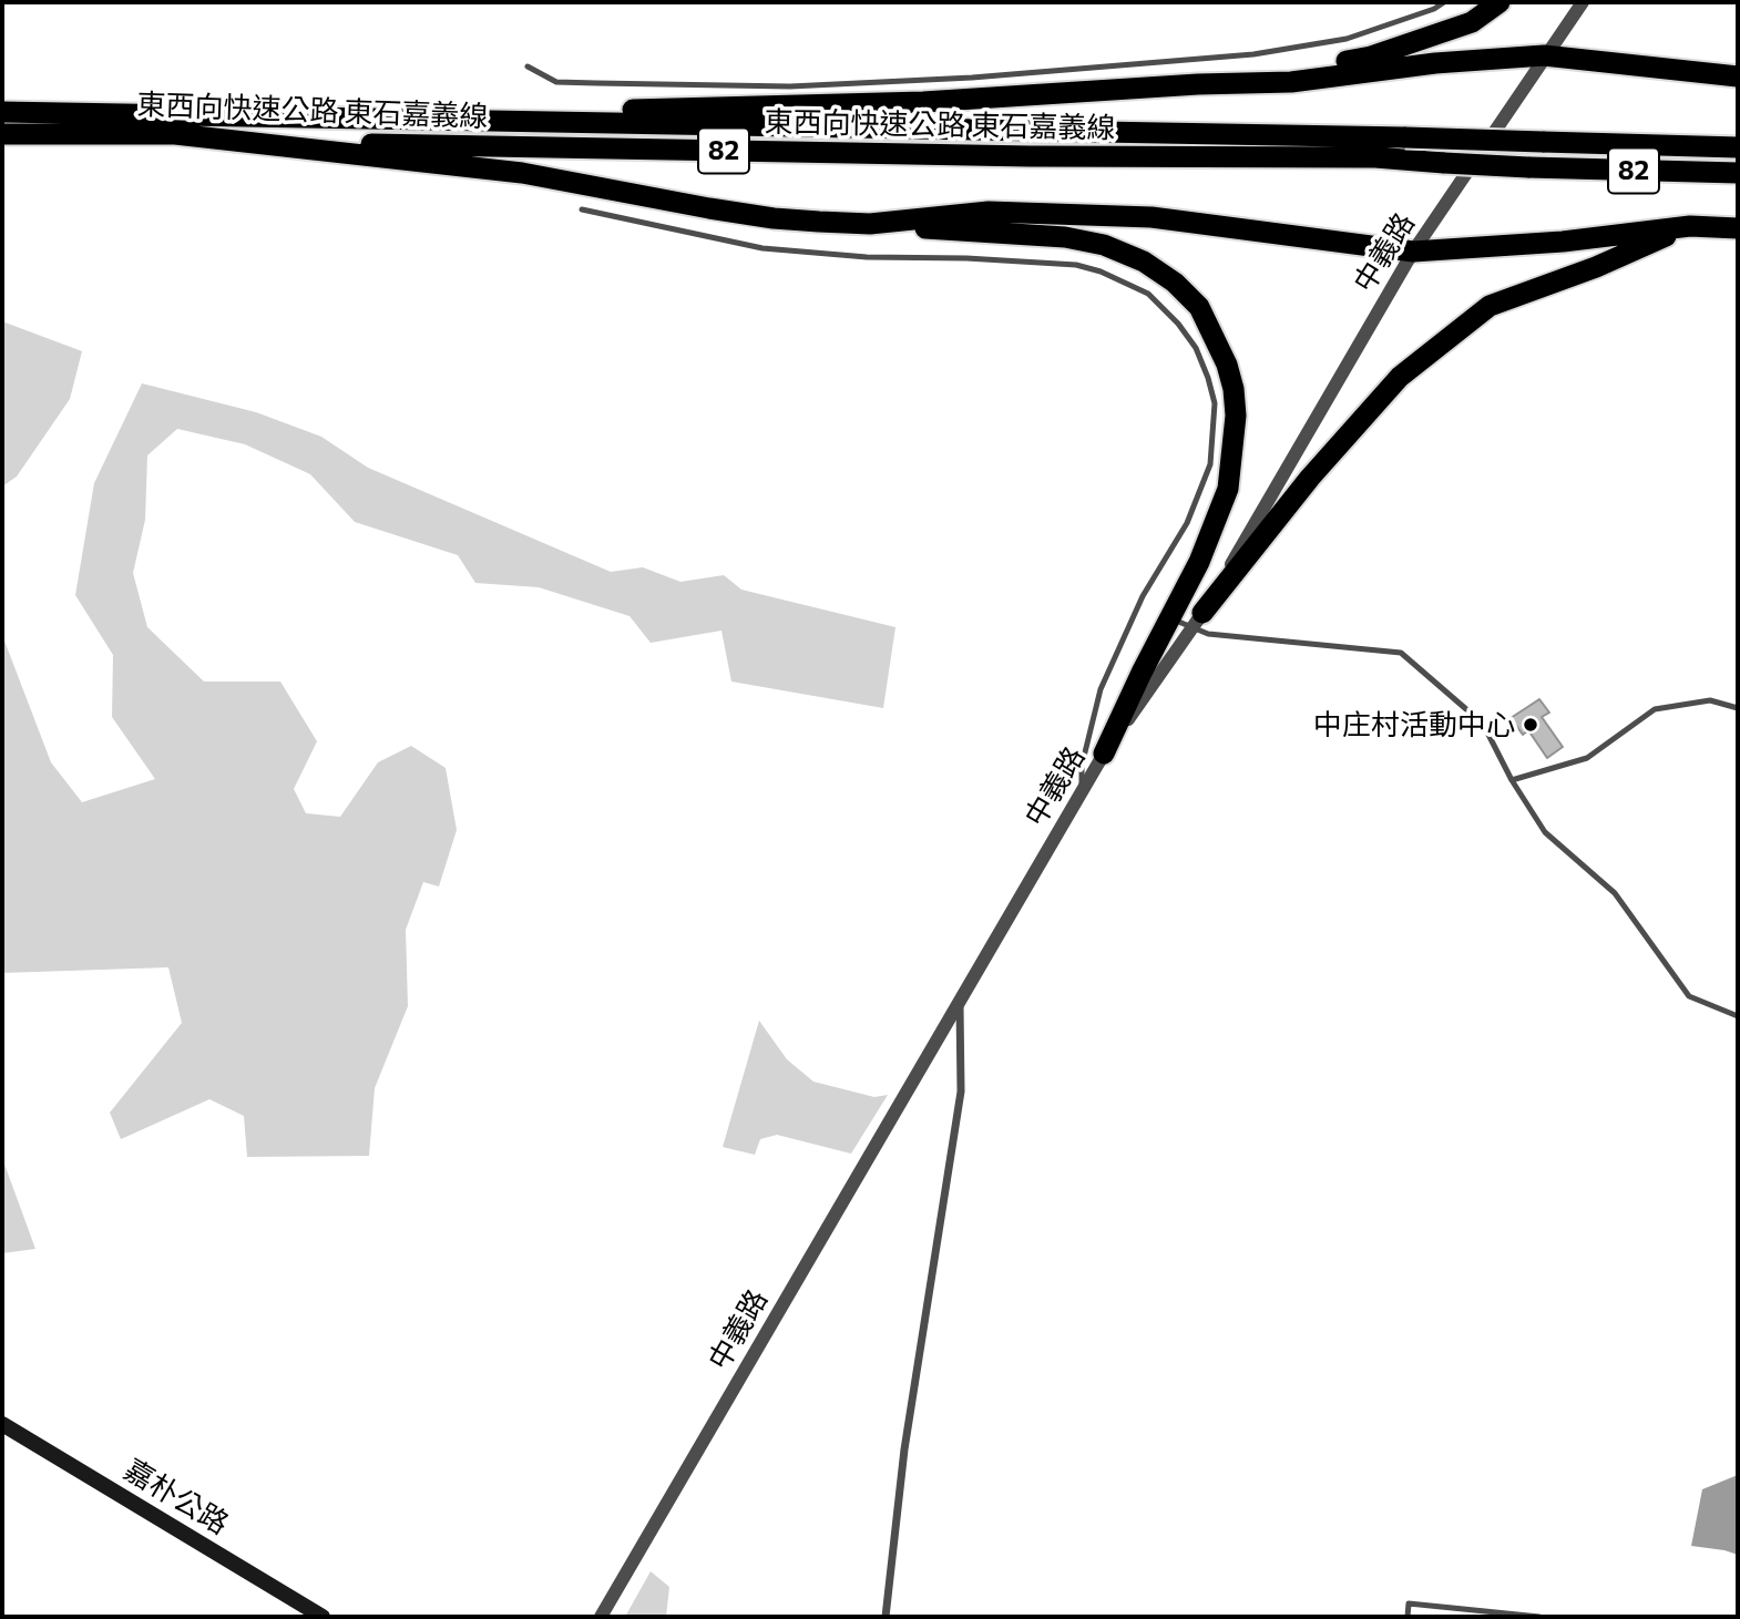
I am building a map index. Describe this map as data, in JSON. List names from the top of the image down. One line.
{"streets":{"highway":["東西向快速公路 東石嘉義線","82"],"main road":["嘉朴公路"],"street":["中義路"]},"places":["中庄村活動中心"]}
